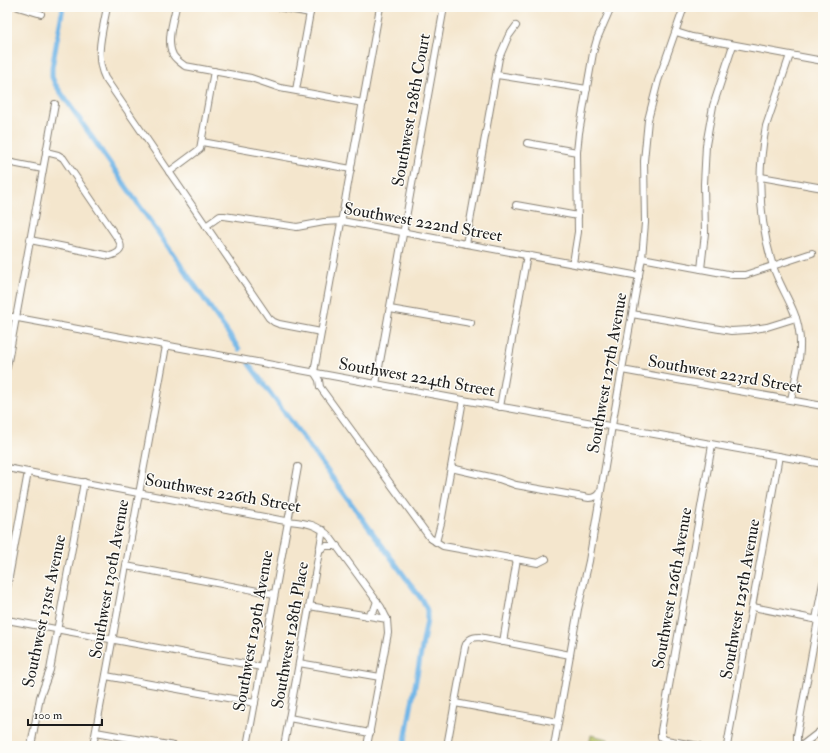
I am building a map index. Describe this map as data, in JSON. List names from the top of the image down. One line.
{"streets":{"street":["Southwest 128th Court","Southwest 222nd Street","Southwest 127th Avenue","Southwest 223rd Street","Southwest 224th Street","Southwest 226th Street","Southwest 130th Avenue","Southwest 126th Avenue","Southwest 125th Avenue","Southwest 131st Avenue","Southwest 129th Avenue","Southwest 128th Place"]},"crossings":[["Southwest 128th Court","Southwest 222nd Street"],["Southwest 128th Court","Southwest 224th Street"],["Southwest 222nd Street","Southwest 127th Avenue"],["Southwest 127th Avenue","Southwest 223rd Street"],["Southwest 127th Avenue","Southwest 224th Street"],["Southwest 224th Street","Southwest 130th Avenue"],["Southwest 224th Street","Southwest 126th Avenue"],["Southwest 224th Street","Southwest 125th Avenue"],["Southwest 226th Street","Southwest 130th Avenue"],["Southwest 226th Street","Southwest 131st Avenue"],["Southwest 226th Street","Southwest 129th Avenue"],["Southwest 226th Street","Southwest 128th Place"]],"scale_bar":"100 m"}
